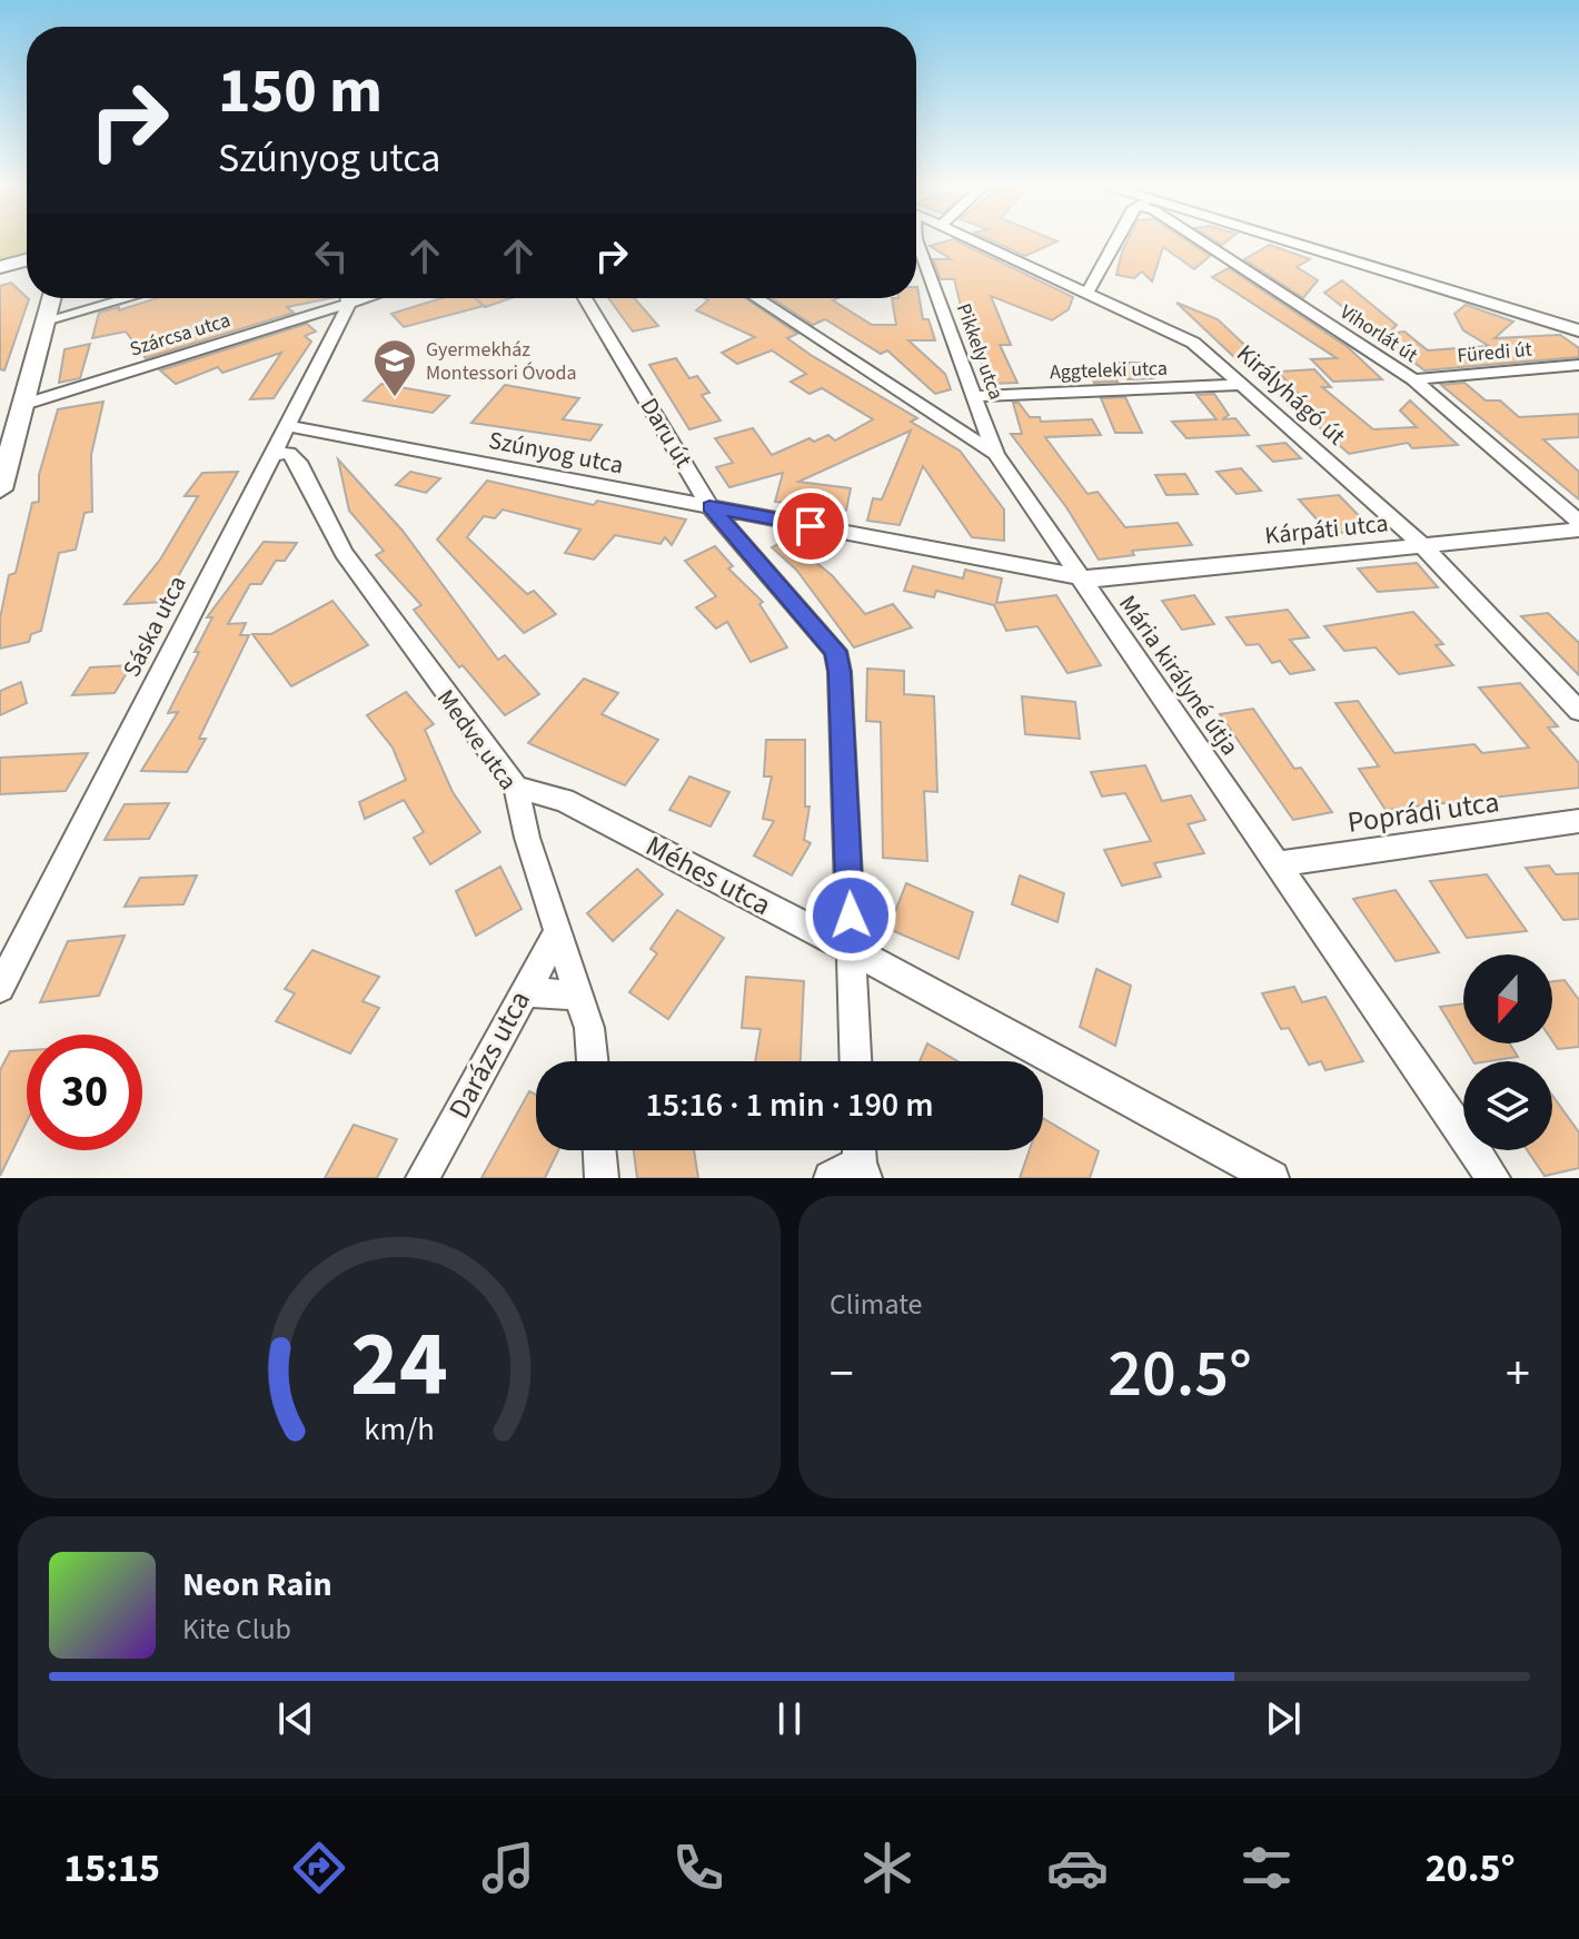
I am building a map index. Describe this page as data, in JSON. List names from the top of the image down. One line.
{"streets":{"street":["Vihorlát út","Szárcsa utca","Pikkely utca","Füredi út","Aggteleki utca","Királyhágó út","Daru út","Szúnyog utca","Kárpáti utca","Sáska utca","Mária királyné útja","Medve utca","Poprádi utca","Méhes utca","Darázs utca"]},"crossings":[["Vihorlát út","Füredi út"],["Pikkely utca","Aggteleki utca"],["Pikkely utca","Mária királyné útja"],["Aggteleki utca","Királyhágó út"],["Királyhágó út","Kárpáti utca"],["Daru út","Szúnyog utca"],["Daru út","Méhes utca"],["Szúnyog utca","Kárpáti utca"],["Szúnyog utca","Sáska utca"],["Szúnyog utca","Mária királyné útja"],["Kárpáti utca","Mária királyné útja"],["Sáska utca","Medve utca"],["Mária királyné útja","Poprádi utca"],["Medve utca","Méhes utca"],["Medve utca","Darázs utca"]],"places":{"school or university":["Gyermekház Montessori Óvoda"]},"north":"bottom","page":{"turn":["150 m","Szúnyog utca"],"limit":"30","trip":"15:16 · 1 min · 190 m","tile":"Climate","heat":["−","20.5°","+"],"song":["Neon Rain","Kite Club"],"tabs":["15:15","20.5°"],"gauge":["24","km/h"]}}
